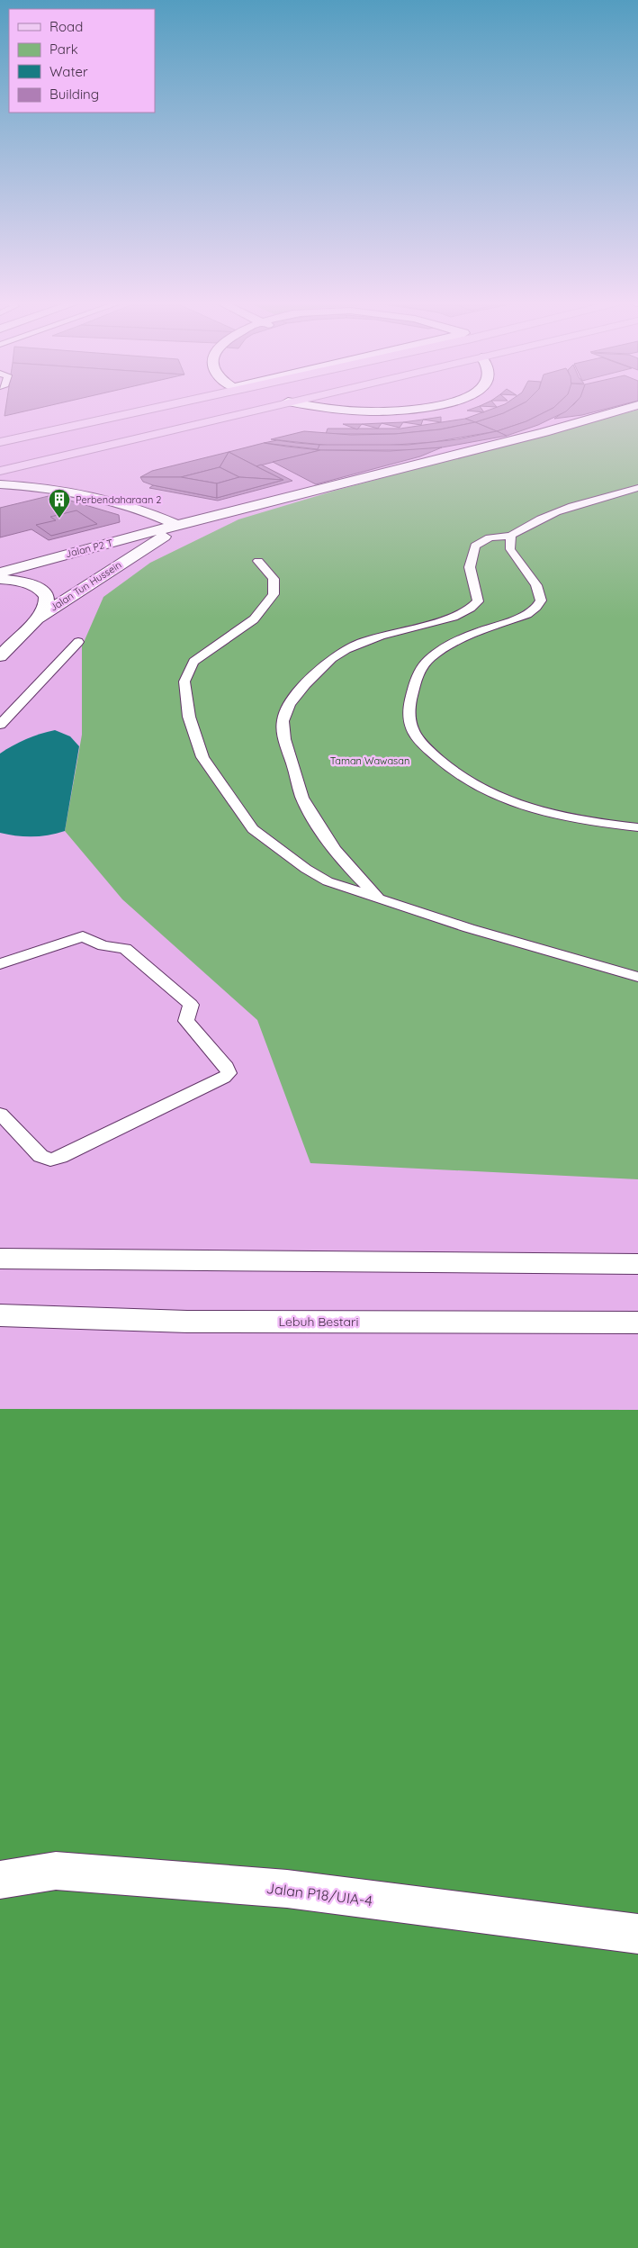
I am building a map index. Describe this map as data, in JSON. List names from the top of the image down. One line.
{"streets":{"street":["Jalan P2 T","Jalan Tun Hussein","Lebuh Bestari","Jalan P18/UIA-4"]},"crossings":[["Jalan P2 T","Jalan Tun Hussein"]],"parks":["Taman Wawasan"],"places":{"building":["Perbendaharaan 2"]},"legend":["Road","Park","Water","Building"]}
